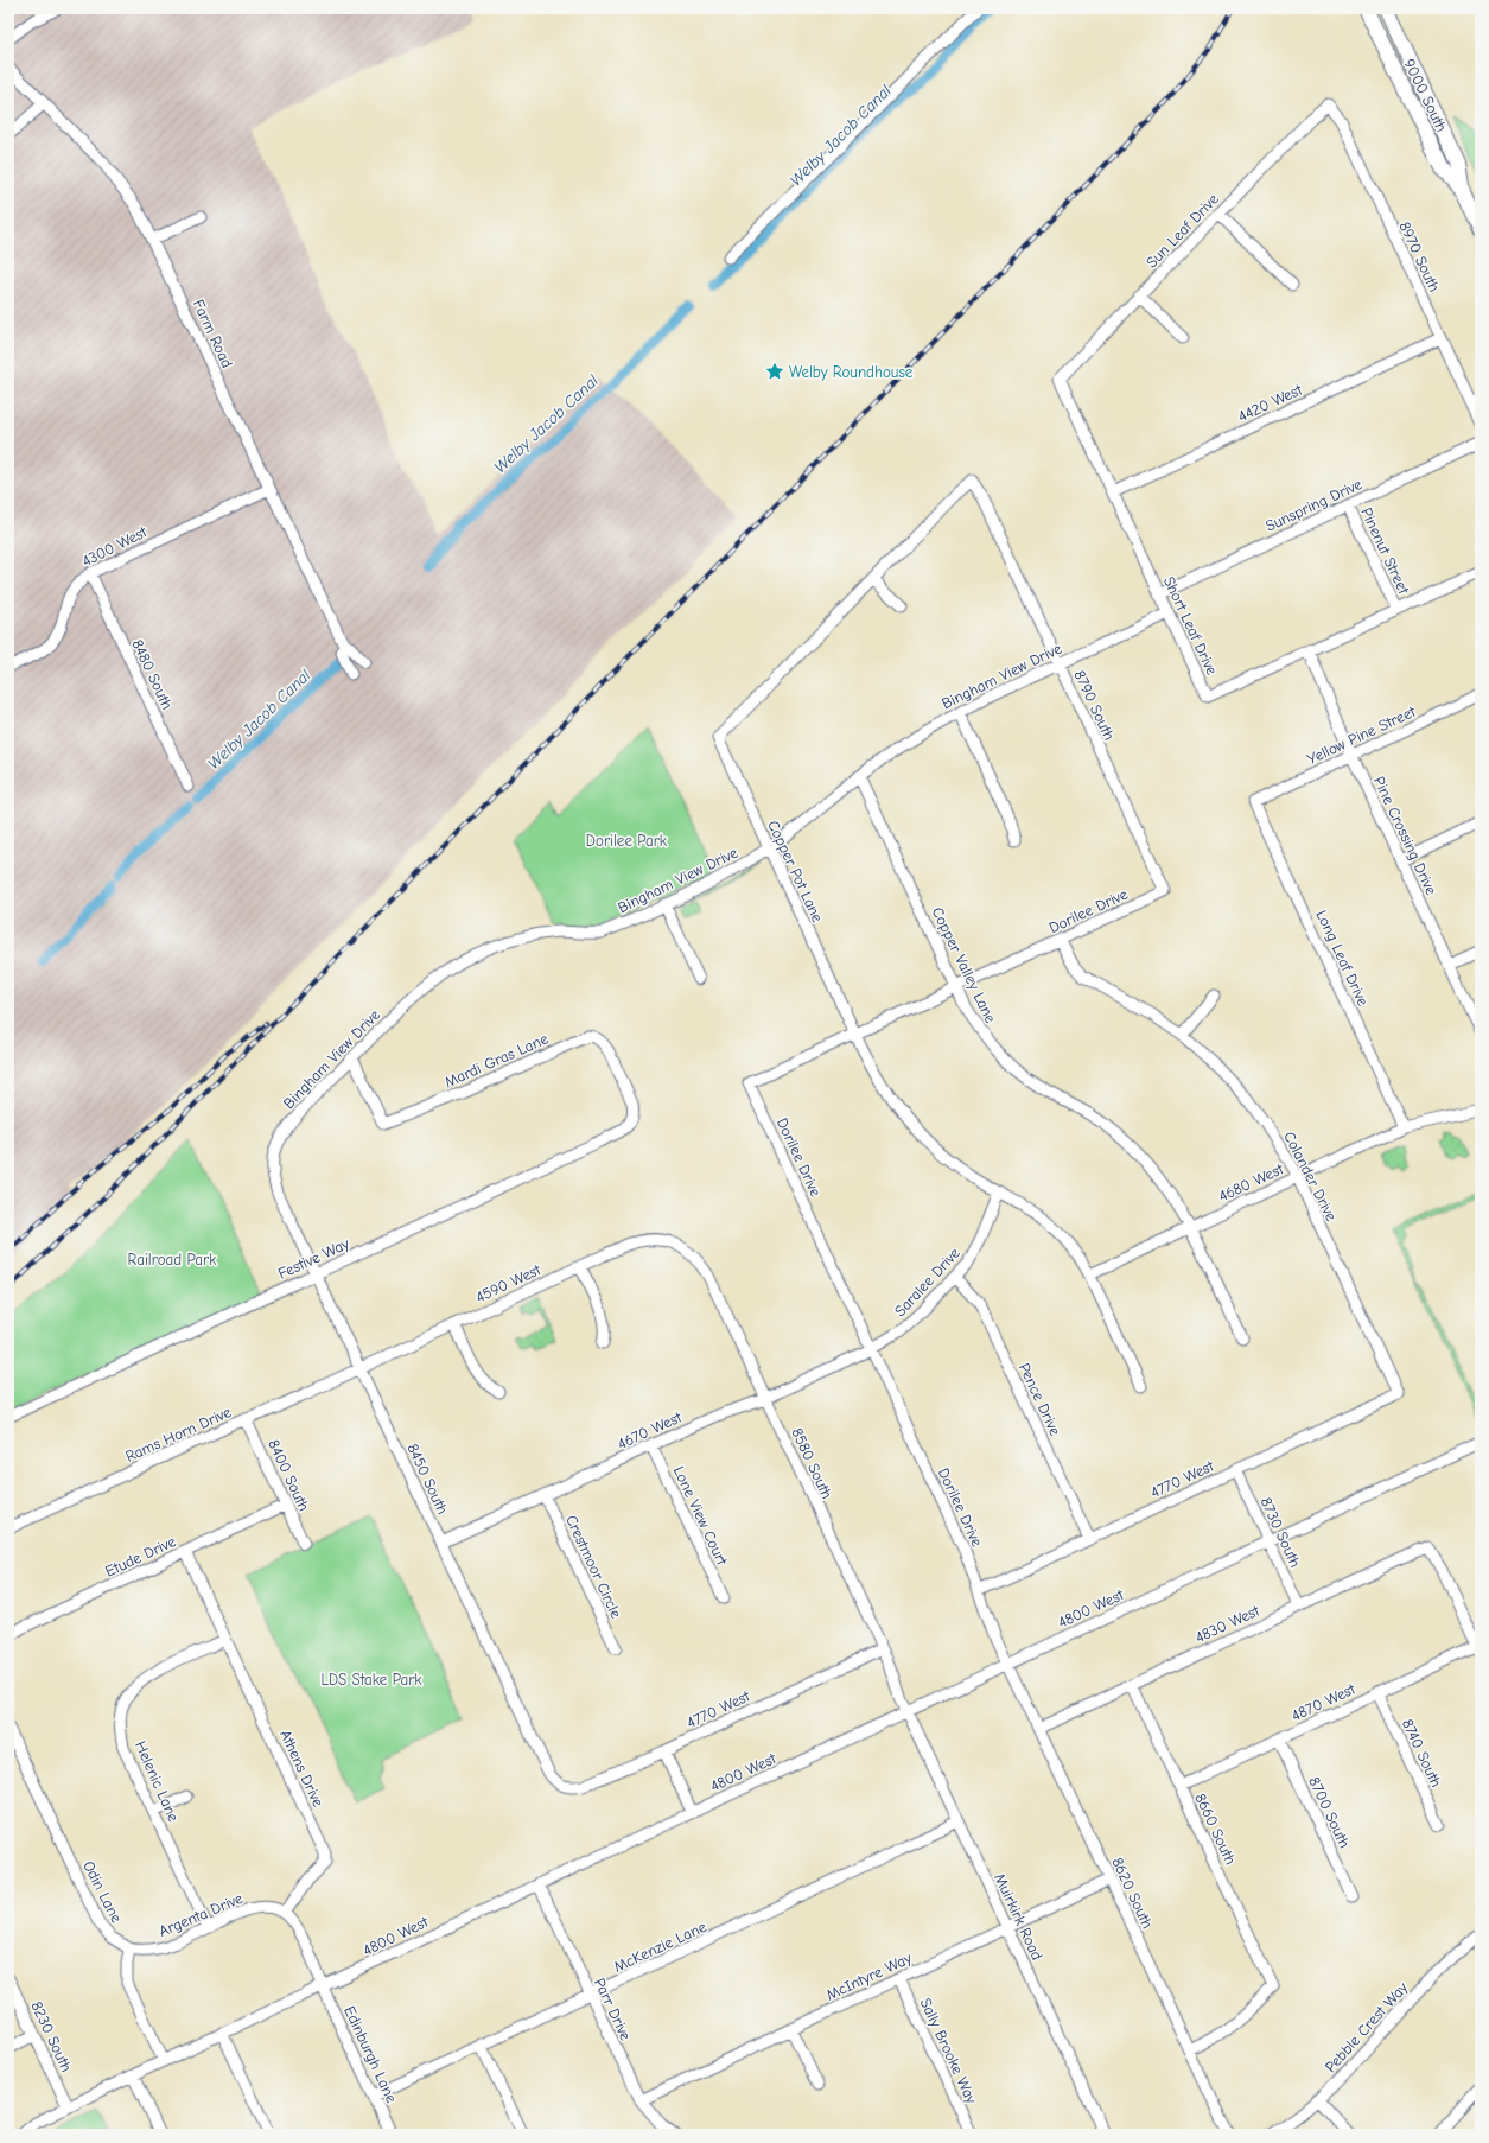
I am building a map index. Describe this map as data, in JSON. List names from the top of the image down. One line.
{"streets":{"main road":["9000 South"],"street":["Sun Leaf Drive","8970 South","Farm Road","4420 West","Sunspring Drive","4300 West","Pinenut Street","Short Leaf Drive","8480 South","Bingham View Drive","8790 South","Yellow Pine Street","Pine Crossing Drive","Copper Pot Lane","Dorilee Drive","Long Leaf Drive","Copper Valley Lane","Mardi Gras Lane","Colander Drive","4680 West","Festive Way","Saralee Drive","4590 West","Pence Drive","4670 West","Rams Horn Drive","8580 South","8400 South","8450 South","4770 West","Lone View Court","8730 South","Etude Drive","Crestmoor Circle","4800 West","4830 West","4870 West","8740 South","Athens Drive","Helenic Lane","8700 South","8660 South","Odin Lane","8620 South","Argenta Drive","Muirkirk Road","McKenzie Lane","McIntyre Way","Parr Drive","Pebble Crest Way","8230 South","Sally Brooke Way","Edinburgh Lane"]},"crossings":[["Sun Leaf Drive","8970 South"],["Sun Leaf Drive","Short Leaf Drive"],["8970 South","4420 West"],["Farm Road","4300 West"],["4420 West","Short Leaf Drive"],["Sunspring Drive","Pinenut Street"],["Sunspring Drive","Short Leaf Drive"],["4300 West","8480 South"],["Pinenut Street","Short Leaf Drive"],["Short Leaf Drive","Bingham View Drive"],["Short Leaf Drive","Pine Crossing Drive"],["Bingham View Drive","8790 South"],["Bingham View Drive","Copper Pot Lane"],["Bingham View Drive","Copper Valley Lane"],["Bingham View Drive","Mardi Gras Lane"],["Bingham View Drive","8450 South"],["8790 South","Copper Pot Lane"],["8790 South","Dorilee Drive"],["Yellow Pine Street","Pine Crossing Drive"],["Yellow Pine Street","Long Leaf Drive"],["Copper Pot Lane","Dorilee Drive"],["Copper Pot Lane","4680 West"],["Copper Pot Lane","Saralee Drive"],["Dorilee Drive","Copper Valley Lane"],["Dorilee Drive","Colander Drive"],["Dorilee Drive","Saralee Drive"],["Dorilee Drive","4670 West"],["Dorilee Drive","4770 West"],["Dorilee Drive","4800 West"],["Dorilee Drive","8620 South"],["Long Leaf Drive","4680 West"],["Copper Valley Lane","4680 West"],["Mardi Gras Lane","Festive Way"],["Colander Drive","4680 West"],["Colander Drive","4770 West"],["Festive Way","8450 South"],["Saralee Drive","Pence Drive"],["Saralee Drive","4670 West"],["4590 West","Rams Horn Drive"],["4590 West","8580 South"],["4590 West","8450 South"],["Pence Drive","4770 West"],["4670 West","8580 South"],["4670 West","8450 South"],["4670 West","Lone View Court"],["4670 West","Crestmoor Circle"],["Rams Horn Drive","8400 South"],["Rams Horn Drive","8450 South"],["8580 South","4770 West"],["8580 South","4800 West"],["8580 South","Muirkirk Road"],["8400 South","Etude Drive"],["8450 South","4770 West"],["4770 West","8730 South"],["8730 South","4800 West"],["8730 South","4830 West"],["Etude Drive","Athens Drive"],["4800 West","8620 South"],["4800 West","Muirkirk Road"],["4800 West","Parr Drive"],["4800 West","8230 South"],["4800 West","Edinburgh Lane"],["4830 West","4870 West"],["4830 West","8660 South"],["4830 West","8620 South"],["4870 West","8740 South"],["4870 West","8700 South"],["4870 West","8660 South"],["Athens Drive","Helenic Lane"],["Athens Drive","Argenta Drive"],["Helenic Lane","Argenta Drive"],["8660 South","8620 South"],["Odin Lane","Argenta Drive"],["8620 South","McIntyre Way"],["Muirkirk Road","McKenzie Lane"],["Muirkirk Road","McIntyre Way"],["McKenzie Lane","Parr Drive"],["McKenzie Lane","Edinburgh Lane"],["McIntyre Way","Parr Drive"],["McIntyre Way","Sally Brooke Way"]],"water":["Welby Jacob Canal"],"parks":["Dorilee Park","Railroad Park","LDS Stake Park"],"places":{"place":["Welby Roundhouse"]}}
